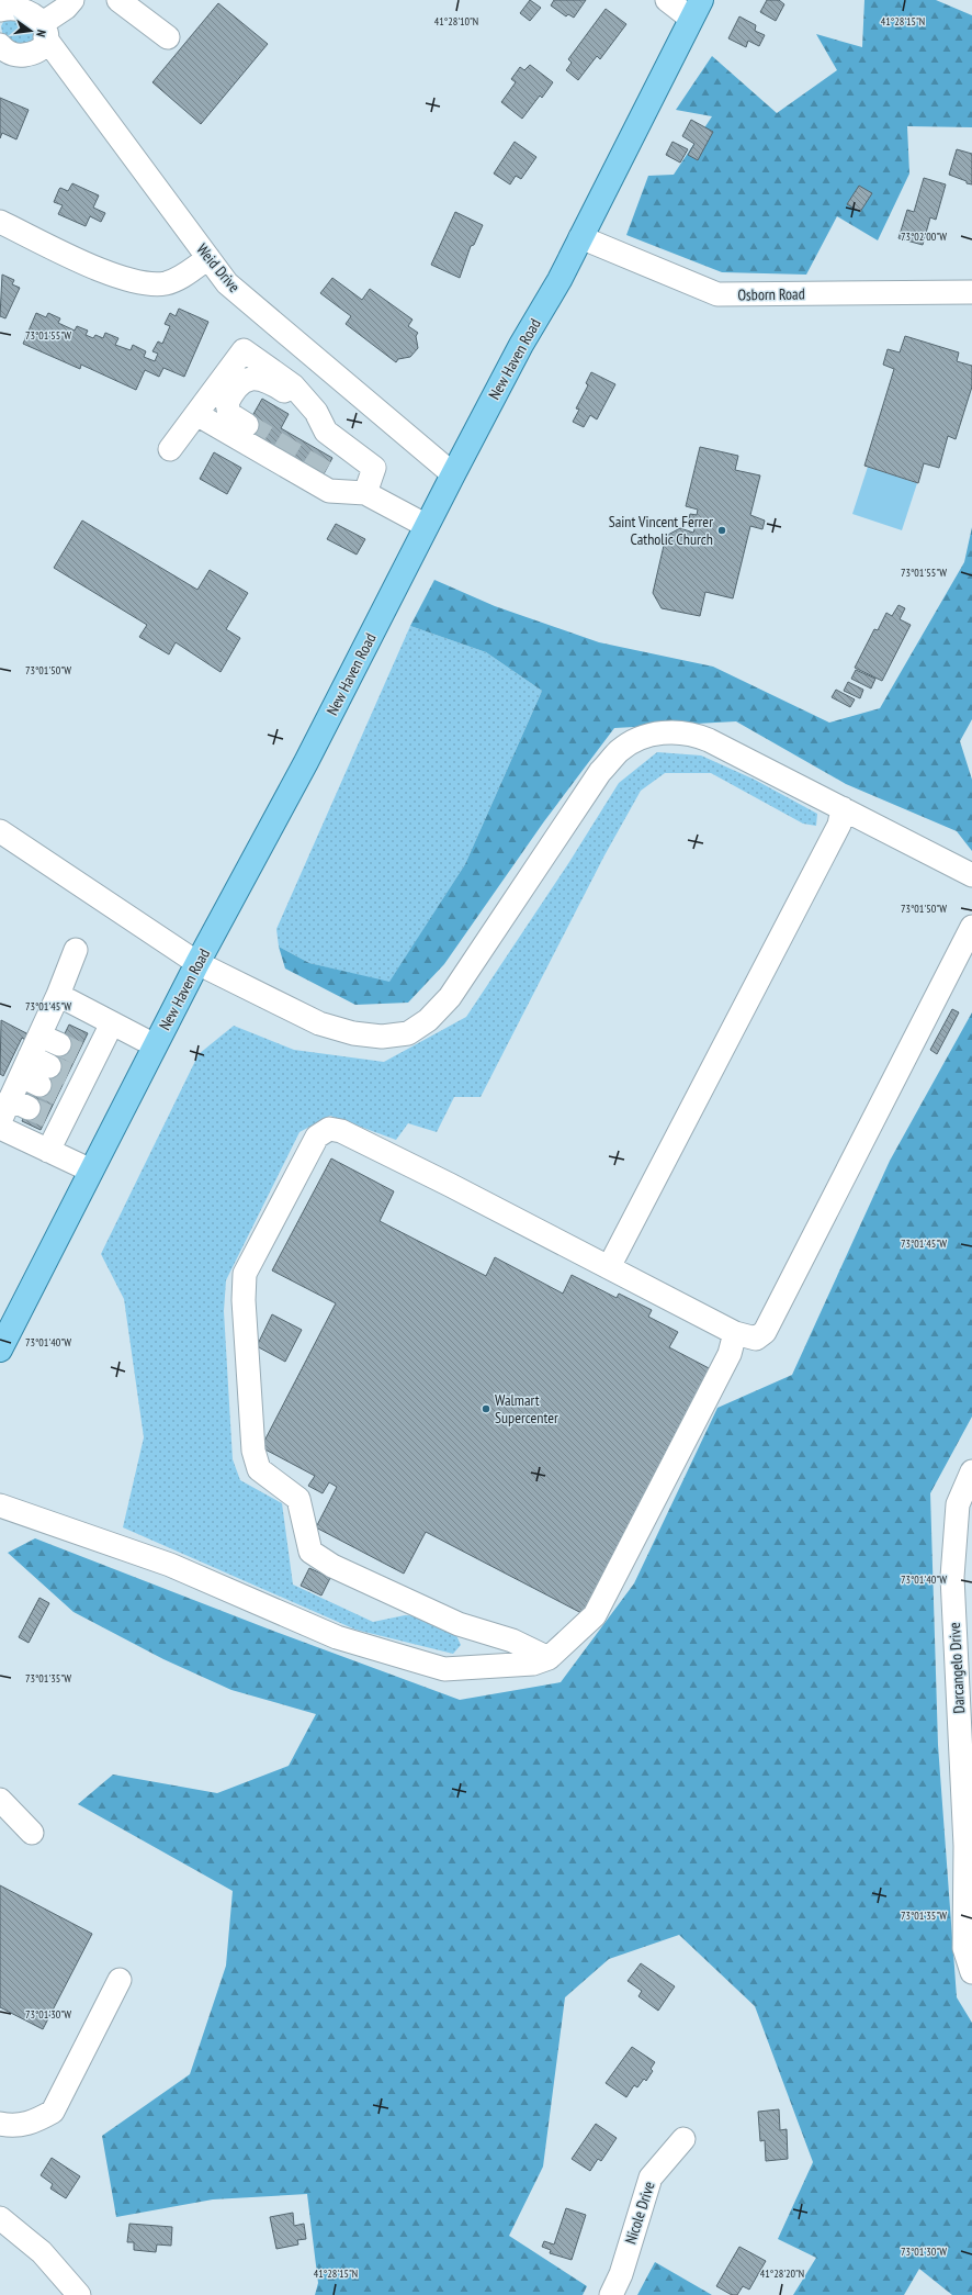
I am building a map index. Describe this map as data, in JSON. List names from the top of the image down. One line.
{"streets":{"main road":["New Haven Road"],"street":["Weid Drive","Osborn Road","Darcangelo Drive","Nicole Drive"]},"crossings":[["Weid Drive","New Haven Road"],["Osborn Road","New Haven Road"]],"places":["Saint Vincent Ferrer Catholic Church","Walmart Supercenter"],"north":"right","coordinates":["41°28'10\"N","41°28'15\"N","73°02'00\"W","73°01'55\"W","73°01'50\"W","73°01'45\"W","73°01'40\"W","73°01'35\"W","73°01'30\"W","41°28'20\"N"]}
